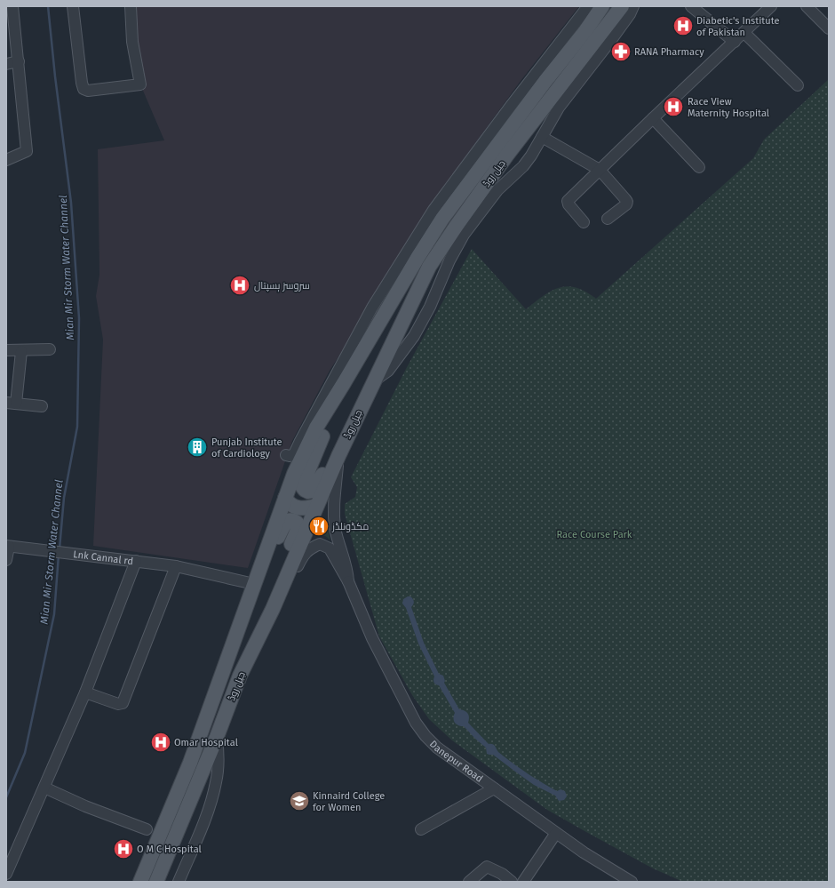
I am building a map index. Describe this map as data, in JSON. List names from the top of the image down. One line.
{"streets":{"main road":["جیل روڈ"],"street":["Lnk Cannal rd","Danepur Road"]},"crossings":[["جیل روڈ","Lnk Cannal rd"],["جیل روڈ","Danepur Road"]],"water":["Mian Mir Storm Water Channel"],"parks":["Race Course Park"],"places":{"hospital":["Diabetic's Institute of Pakistan","Race View Maternity Hospital","سروسز ہسپتال","Omar Hospital","O M C Hospital"],"pharmacy":["RANA Pharmacy"],"building":["Punjab Institute of Cardiology"],"restaurant":["مکڈونلڈز"],"school or university":["Kinnaird College for Women"]}}
